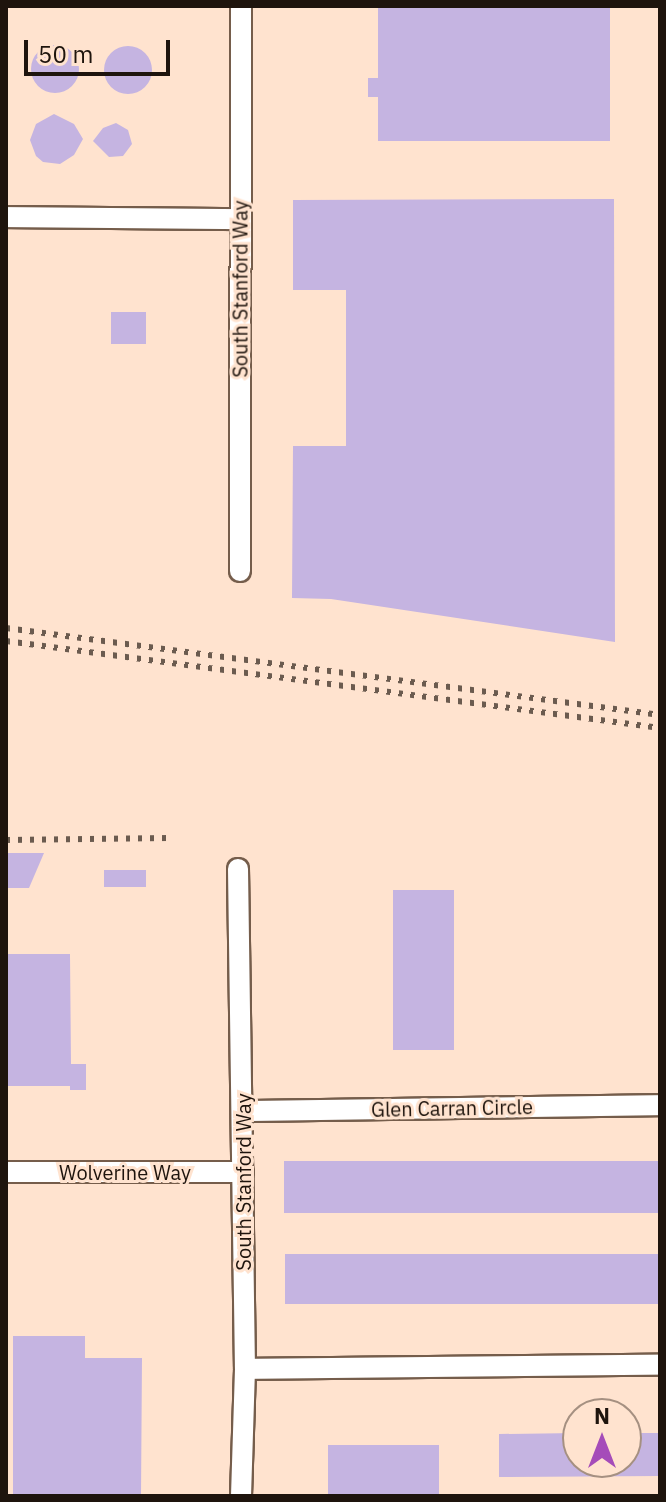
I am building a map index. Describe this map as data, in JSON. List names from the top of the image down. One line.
{"streets":{"street":["South Stanford Way","Glen Carran Circle","Wolverine Way"]},"crossings":[["South Stanford Way","Glen Carran Circle"],["South Stanford Way","Wolverine Way"]],"scale_bar":"50 m","north":"top"}
